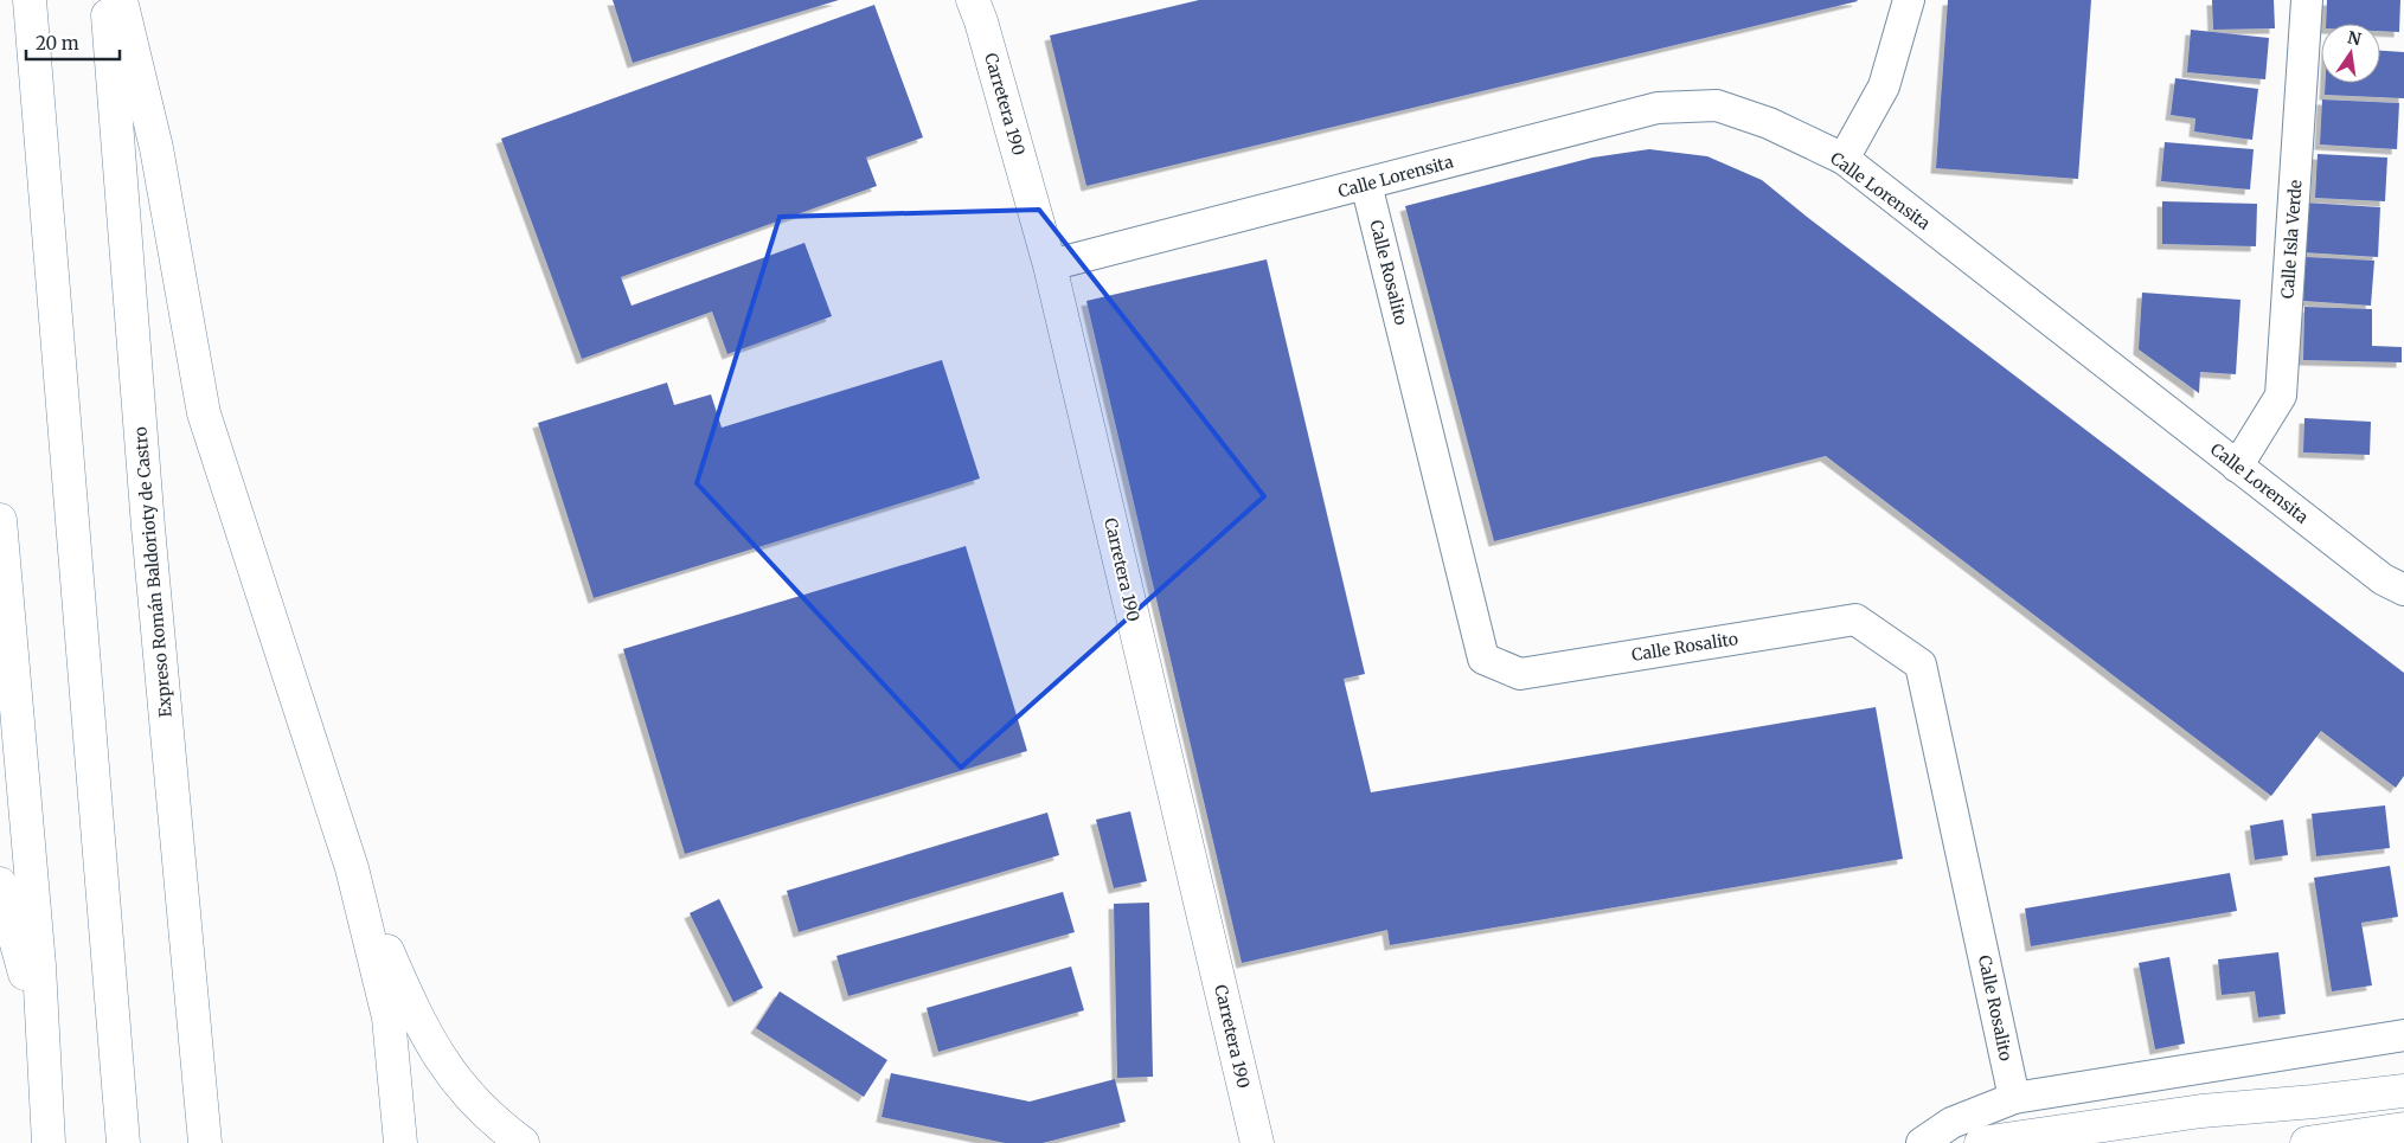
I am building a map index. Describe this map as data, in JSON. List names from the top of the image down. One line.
{"streets":{"main road":["Carretera 190","Expreso Román Baldorioty de Castro"],"street":["Calle Lorensita","Calle Isla Verde","Calle Rosalito"]},"crossings":[["Carretera 190","Calle Lorensita"],["Calle Lorensita","Calle Isla Verde"],["Calle Lorensita","Calle Rosalito"]],"scale_bar":"20 m","north":"top"}
